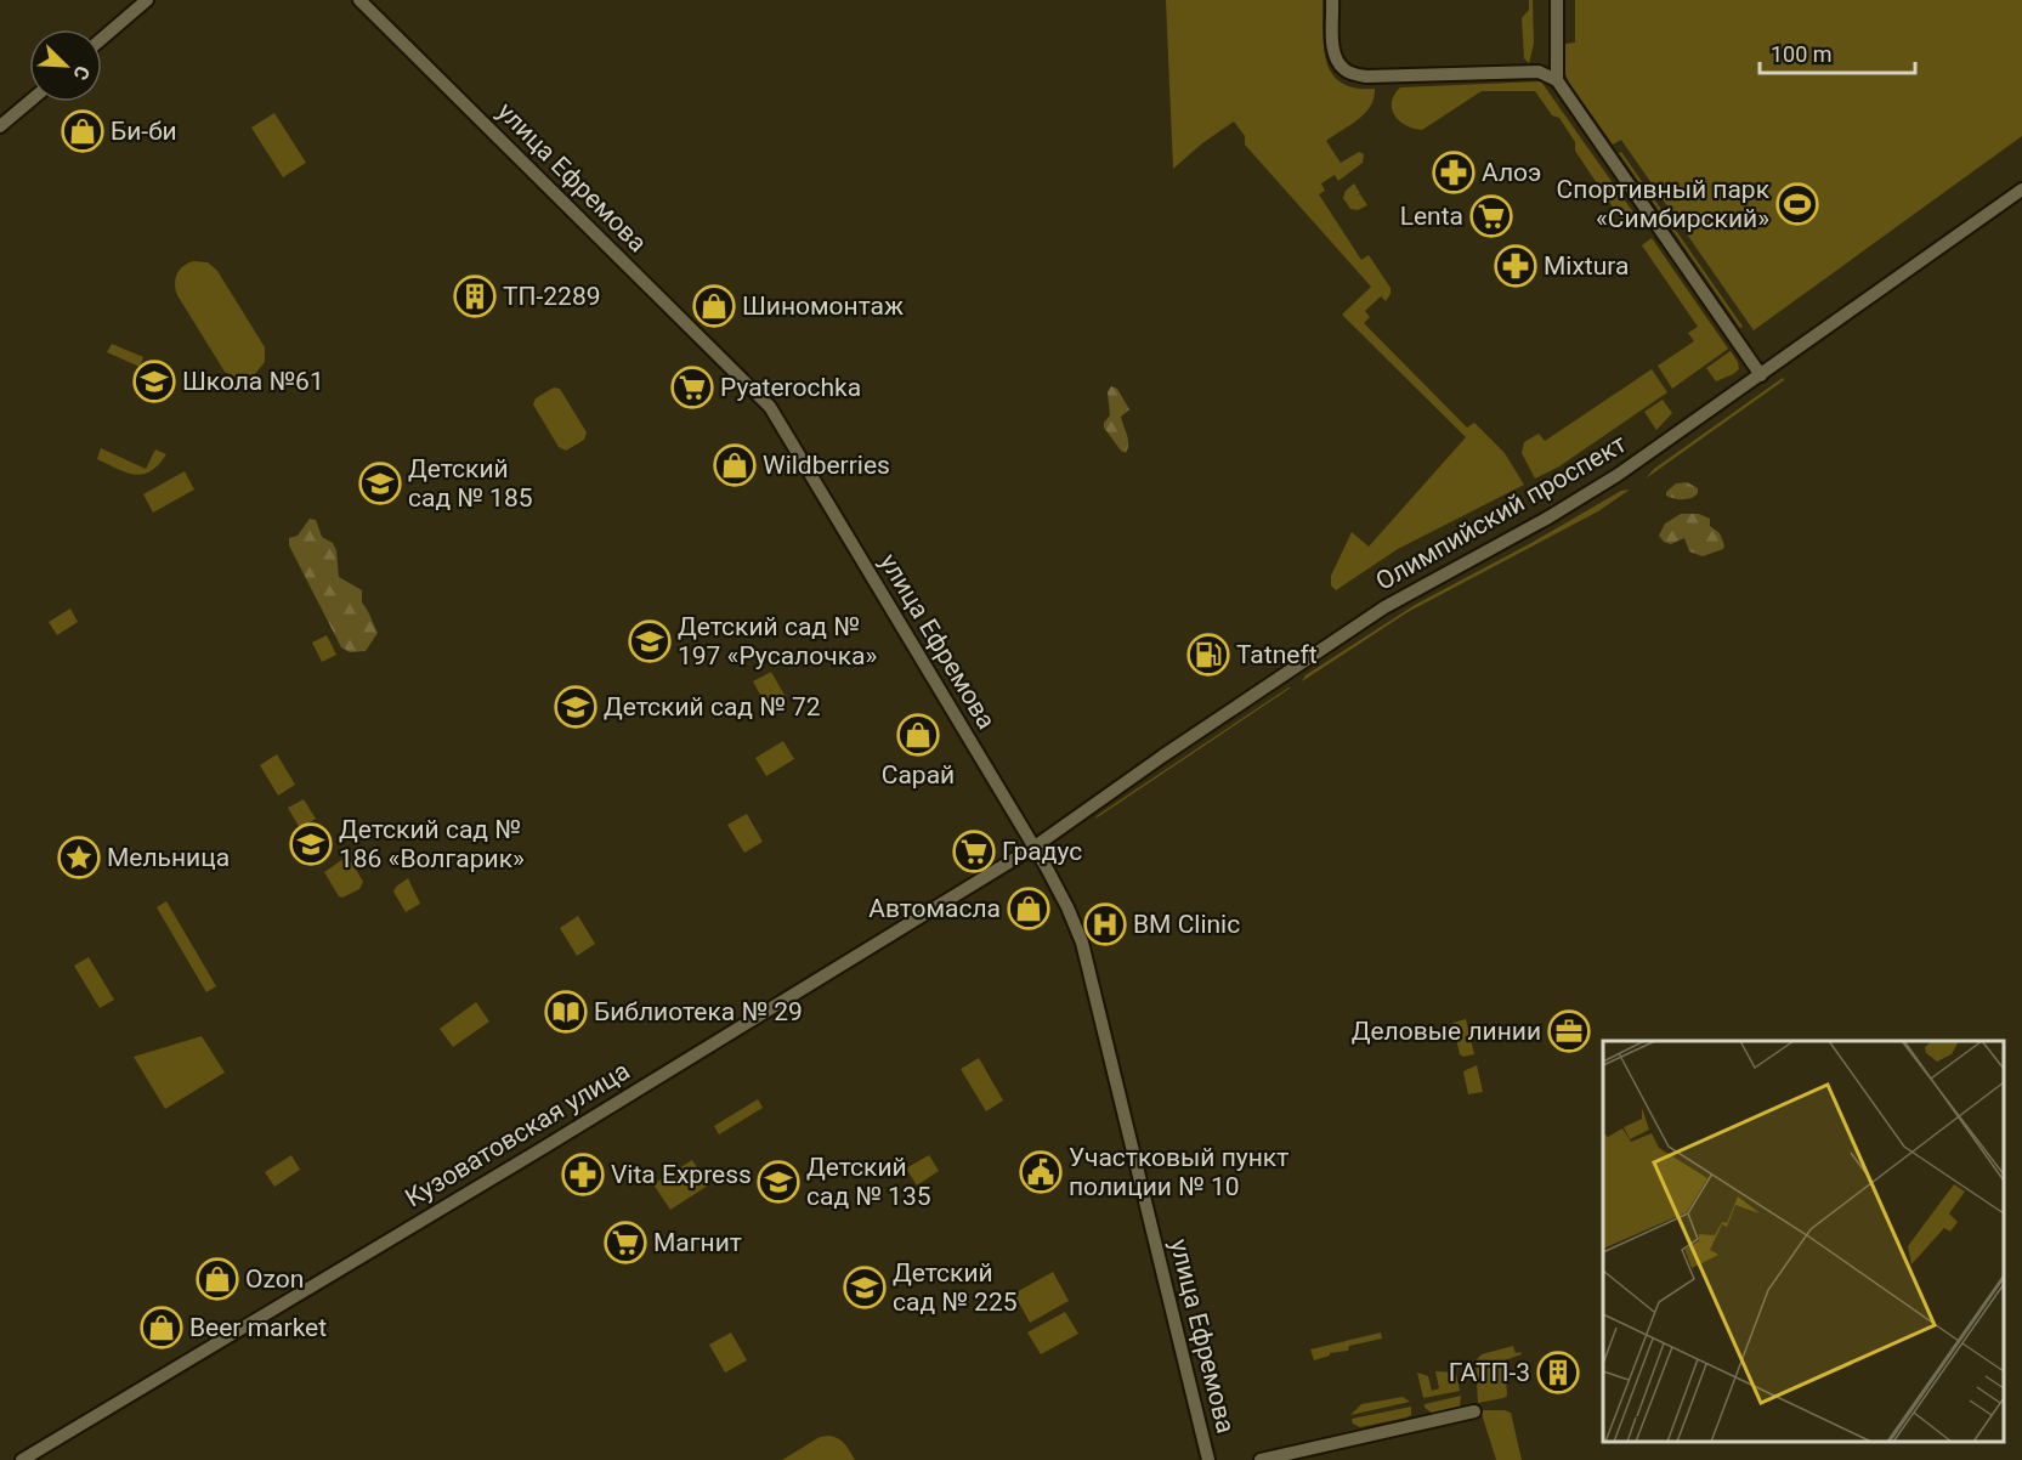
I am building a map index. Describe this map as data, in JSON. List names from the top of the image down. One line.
{"streets":{"street":["улица Ефремова","Олимпийский проспект","Кузоватовская улица"]},"crossings":[["улица Ефремова","Олимпийский проспект"],["улица Ефремова","Кузоватовская улица"],["Олимпийский проспект","Кузоватовская улица"]],"places":{"shop":["Би-би","Шиномонтаж","Wildberries","Сарай","Автомасла","Ozon","Beer market"],"pharmacy":["Алоэ","Mixtura","Vita Express"],"sports":["Спортивный парк «Симбирский»"],"supermarket":["Lenta","Pyaterochka","Градус","Магнит"],"building":["ТП-2289","ГАТП-3"],"school or university":["Школа №61","Детский сад № 185","Детский сад № 197 «Русалочка»","Детский сад № 72","Детский сад № 186 «Волгарик»","Детский сад № 135","Детский сад № 225"],"fuel station":["Tatneft"],"place":["Мельница"],"hospital":["BM Clinic"],"library":["Библиотека № 29"],"office":["Деловые линии"],"public building":["Участковый пункт полиции № 10"]},"scale_bar":"100 m","north":"bottom right"}
